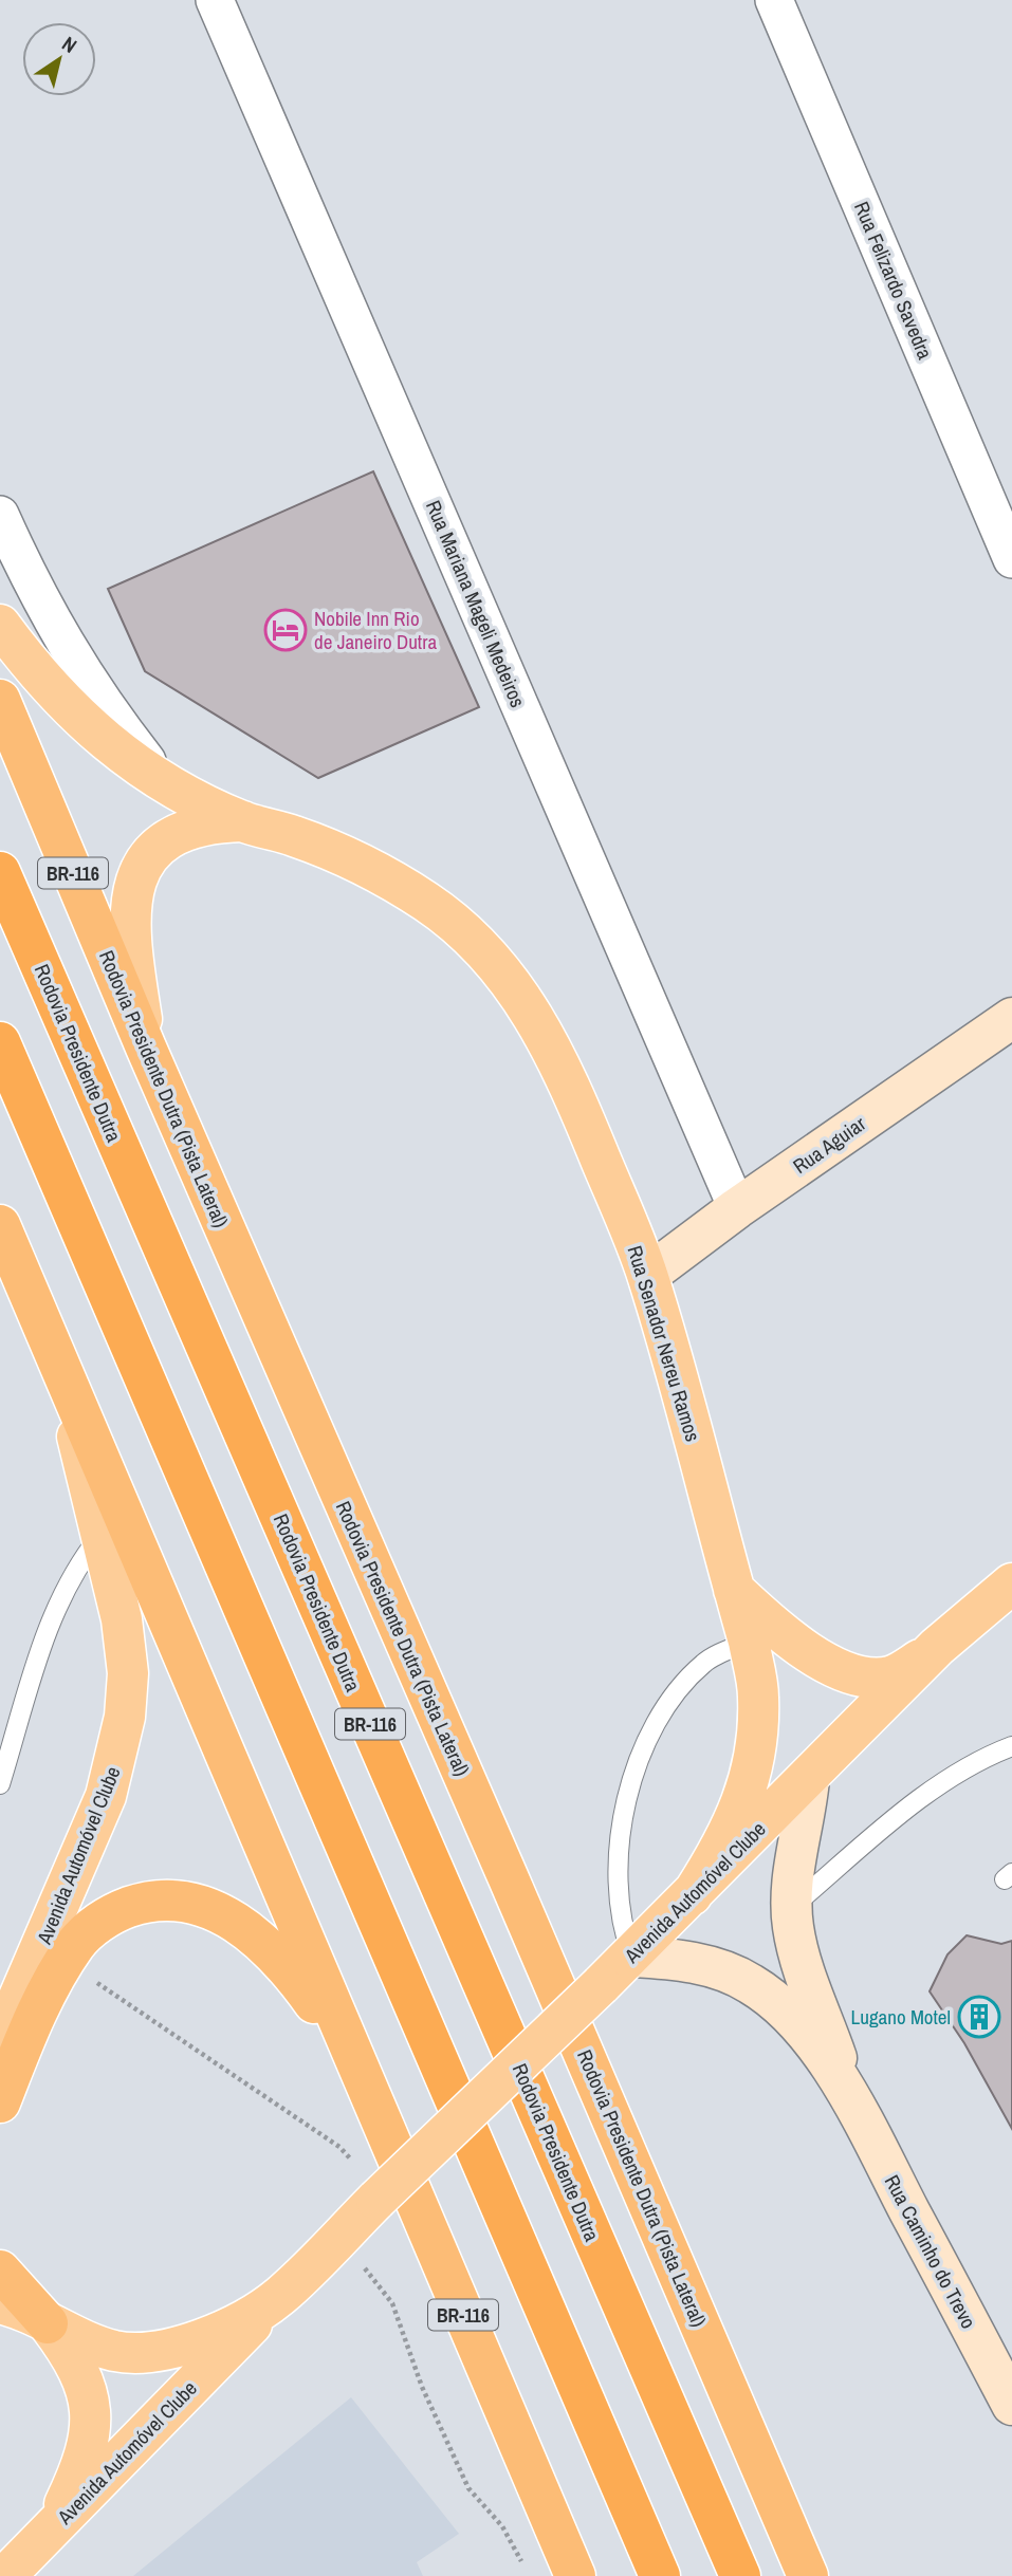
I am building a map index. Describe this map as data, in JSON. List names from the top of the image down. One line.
{"streets":{"highway":["BR-116","Rodovia Presidente Dutra","Rodovia Presidente Dutra (Pista Lateral)"],"main road":["Rua Aguiar","Rua Senador Nereu Ramos","Avenida Automóvel Clube","Rua Caminho do Trevo"],"street":["Rua Felizardo Savedra","Rua Mariana Mageli Medeiros"]},"crossings":[["Rua Mariana Mageli Medeiros","Rua Aguiar"],["BR-116","Avenida Automóvel Clube"],["Rodovia Presidente Dutra (Pista Lateral)","Rua Senador Nereu Ramos"],["Rua Aguiar","Rua Senador Nereu Ramos"],["Rua Senador Nereu Ramos","Avenida Automóvel Clube"],["Avenida Automóvel Clube","Rua Caminho do Trevo"]],"places":{"hotel":["Nobile Inn Rio de Janeiro Dutra"],"building":["Lugano Motel"]},"north":"top right"}
